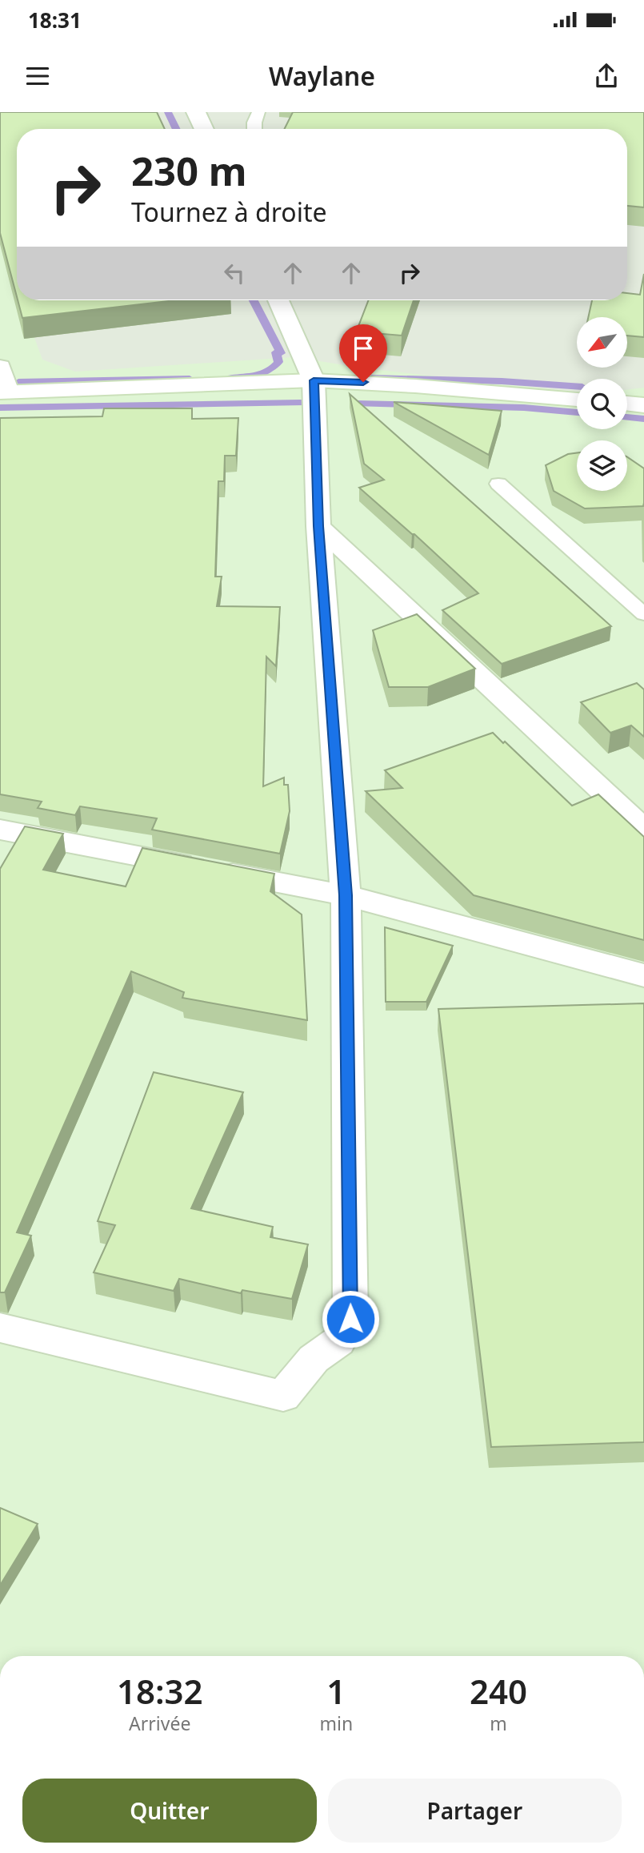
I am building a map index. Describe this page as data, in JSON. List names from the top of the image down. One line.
{"north":"bottom left","page":{"status":"18:31","header":"Waylane","turn":["230 m","Tournez à droite"],"eta":["18:32","Arrivée","1","min","240","m"],"buttons":["Quitter","Partager"]}}
